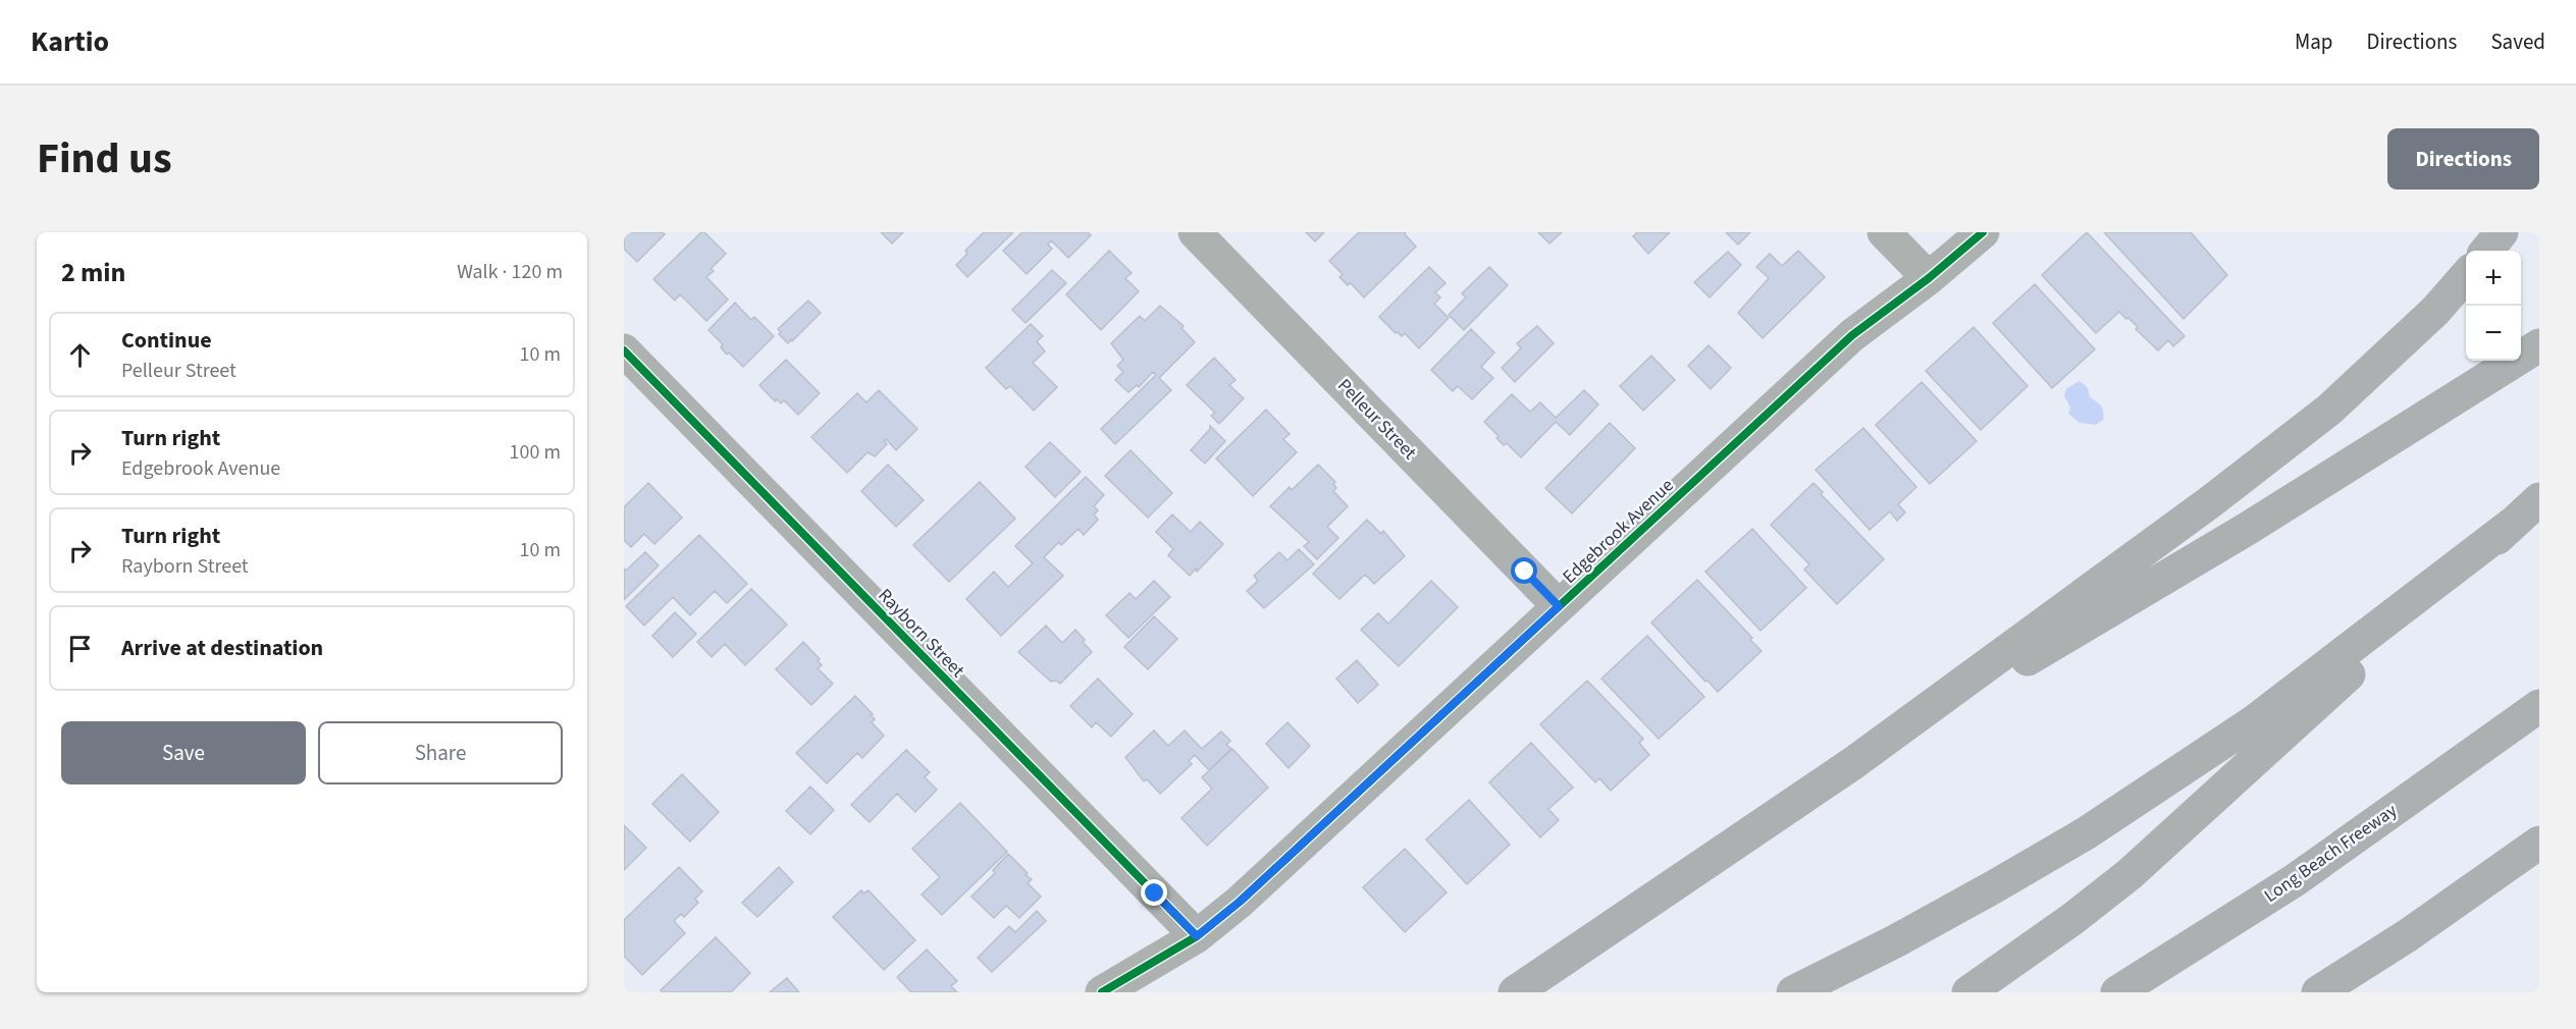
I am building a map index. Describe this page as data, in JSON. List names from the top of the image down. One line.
{"streets":{"highway":["Long Beach Freeway"],"street":["Pelleur Street","Edgebrook Avenue","Rayborn Street"]},"crossings":[["Pelleur Street","Edgebrook Avenue"],["Edgebrook Avenue","Rayborn Street"]],"page":{"header":"Kartio","nav":["Map","Directions","Saved"],"title":"Find us","buttons":["Directions",["Save","Share"]],"heading":["2 min","Walk · 120 m"],"map_buttons":["+","−"],"list":[["Continue","Pelleur Street","10 m"],["Turn right","Edgebrook Avenue","100 m"],["Turn right","Rayborn Street","10 m"],"Arrive at destination"]}}
